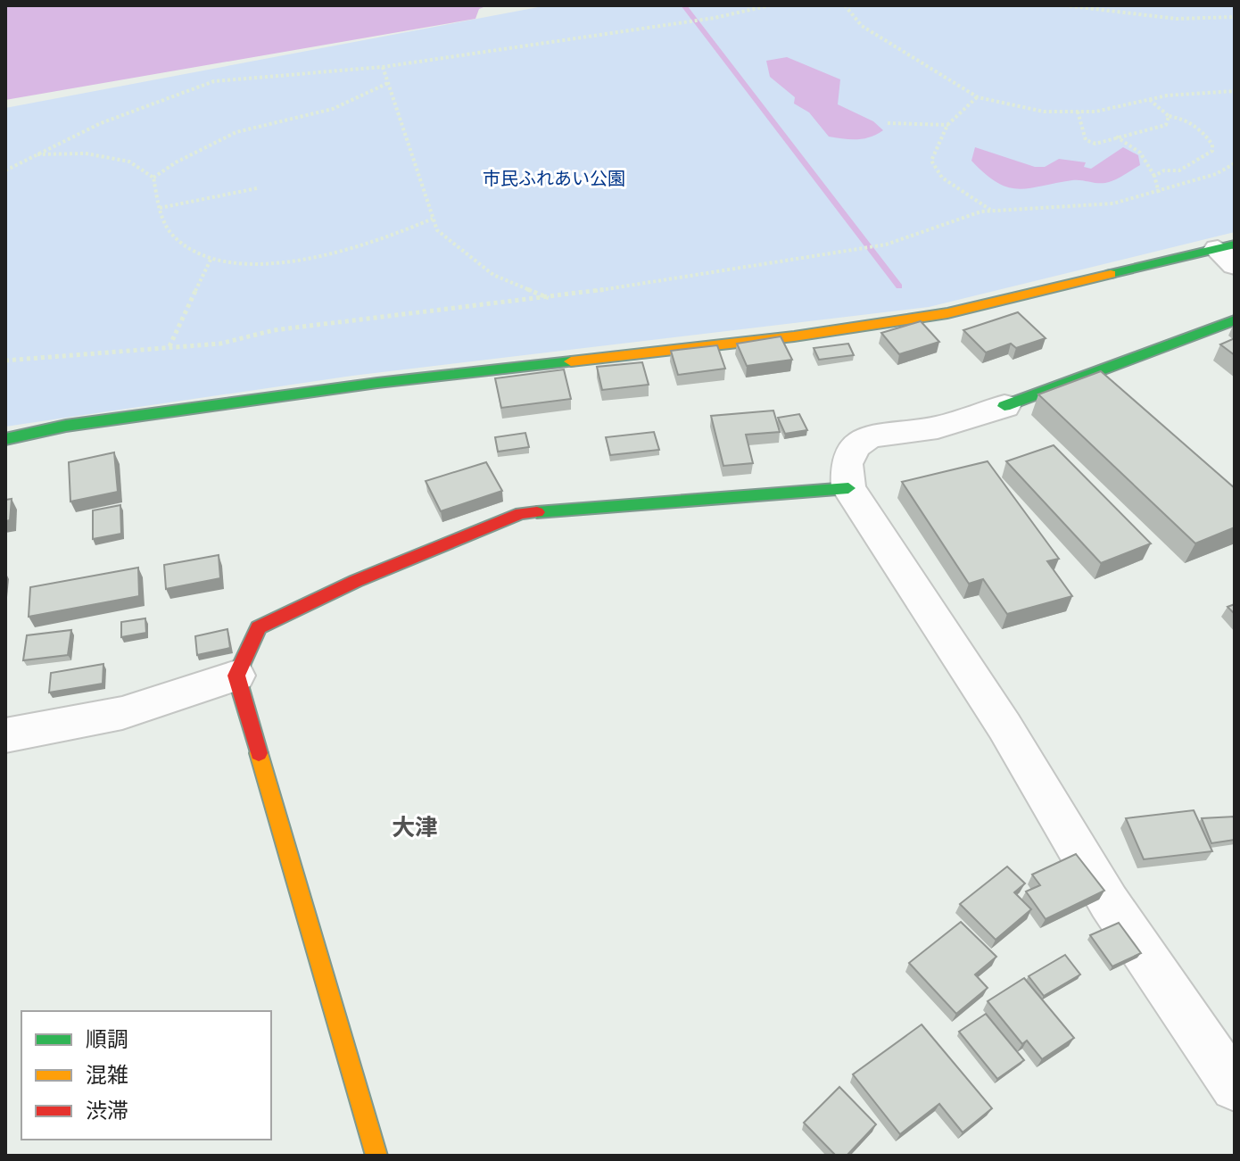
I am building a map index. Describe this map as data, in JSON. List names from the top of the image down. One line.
{"districts":["大津"],"parks":["市民ふれあい公園"],"legend":["順調","混雑","渋滞"]}
